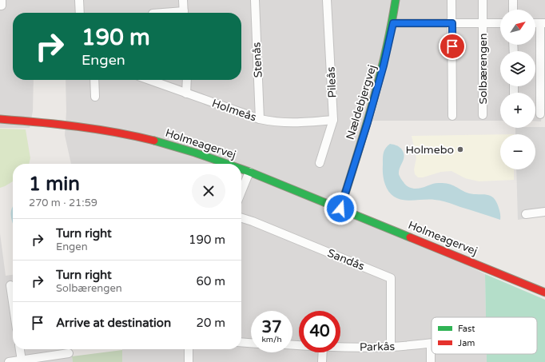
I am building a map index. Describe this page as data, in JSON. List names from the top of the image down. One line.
{"streets":{"street":["Stenås","Solbærengen","Pileås","Nældebjergvej","Holmeås","Holmeagervej","Sandås","Parkås"]},"crossings":[["Stenås","Holmeås"],["Pileås","Holmeås"],["Nældebjergvej","Holmeagervej"],["Sandås","Parkås"]],"places":["Holmebo"],"legend":["Fast","Jam"],"north":"top right","page":{"map_buttons":["+","−"],"turn":["190 m","Engen"],"heading":["1 min","270 m · 21:59"],"list":[{"name":"Turn right","note":"Engen","value":"190 m"},{"name":"Turn right","note":"Solbærengen","value":"60 m"},{"name":"Arrive at destination","value":"20 m"}],"speed":"37 km/h","limit":"40"}}
